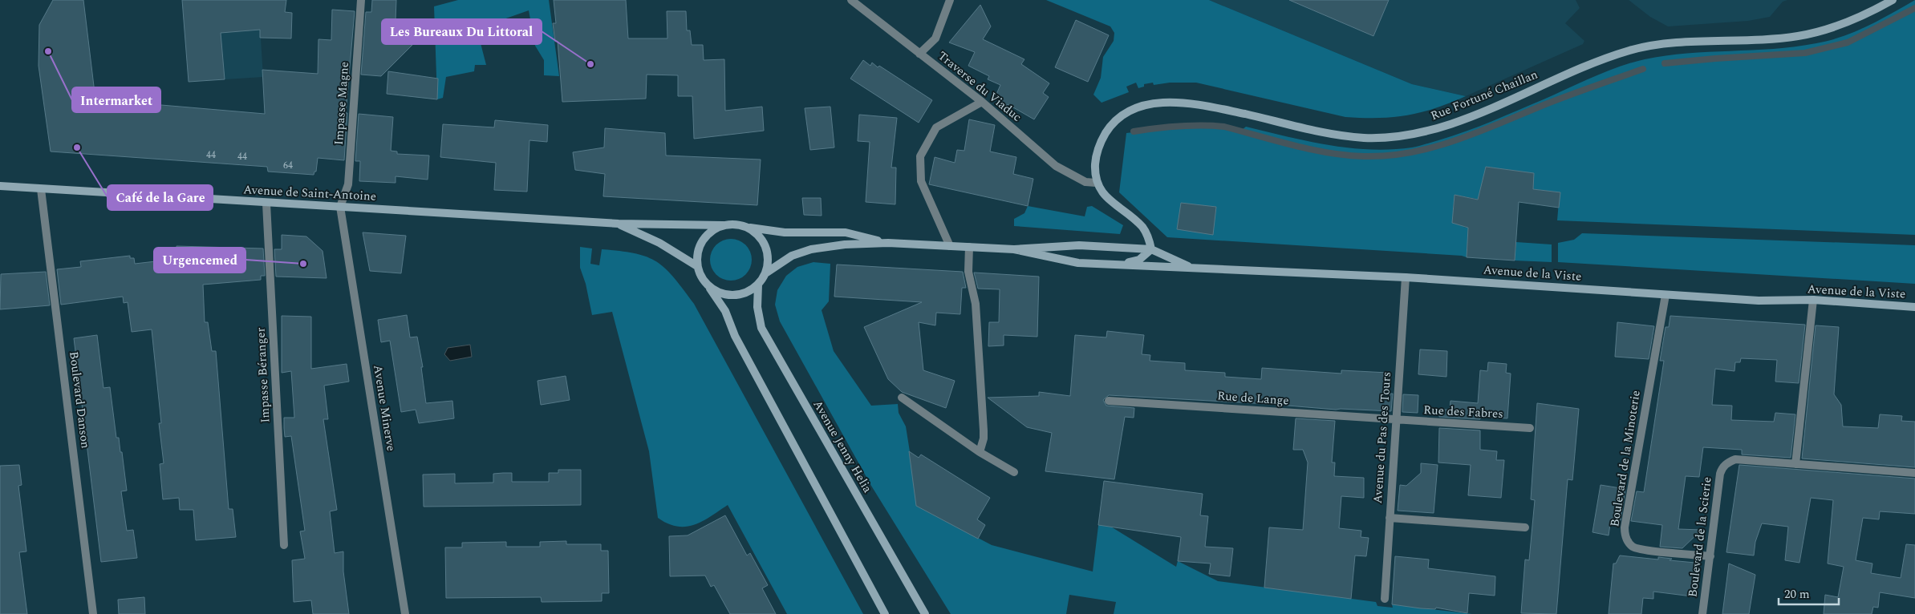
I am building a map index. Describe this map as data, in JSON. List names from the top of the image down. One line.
{"streets":{"street":["Traverse du Viaduc","Rue Fortuné Chaillan","Impasse Magne","Avenue de Saint-Antoine","Avenue de la Viste","Impasse Béranger","Rue de Lange","Boulevard Danson","Avenue Minerve","Rue des Fabres","Avenue du Pas des Tours","Avenue Jenny Helia","Boulevard de la Minoterie","Boulevard de la Scierie"]},"crossings":[["Traverse du Viaduc","Rue Fortuné Chaillan"],["Impasse Magne","Avenue de Saint-Antoine"],["Impasse Magne","Avenue Minerve"],["Avenue de Saint-Antoine","Impasse Béranger"],["Avenue de Saint-Antoine","Boulevard Danson"],["Avenue de Saint-Antoine","Avenue Minerve"],["Avenue de Saint-Antoine","Avenue Jenny Helia"],["Avenue de la Viste","Avenue du Pas des Tours"],["Avenue de la Viste","Boulevard de la Minoterie"],["Rue de Lange","Rue des Fabres"],["Rue de Lange","Avenue du Pas des Tours"],["Rue des Fabres","Avenue du Pas des Tours"],["Boulevard de la Minoterie","Boulevard de la Scierie"]],"places":["Intermarket","Les Bureaux Du Littoral","Café de la Gare","Urgencemed"],"house_numbers":["44","44","64"],"scale_bar":"20 m"}
